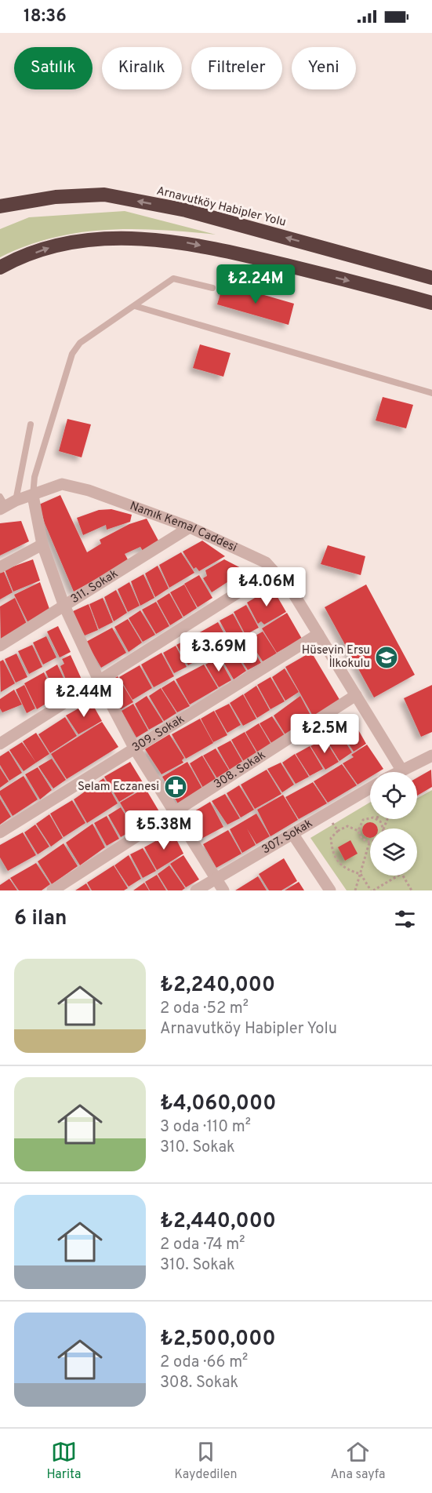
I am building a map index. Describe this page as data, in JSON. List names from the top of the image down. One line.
{"streets":{"highway":["Arnavutköy Habipler Yolu"],"street":["Namık Kemal Caddesi","311. Sokak","309. Sokak","308. Sokak","307. Sokak"]},"crossings":[["Namık Kemal Caddesi","311. Sokak"],["Namık Kemal Caddesi","309. Sokak"],["Namık Kemal Caddesi","308. Sokak"]],"places":{"school or university":["Hüseyin Ersu İlkokulu"],"pharmacy":["Selam Eczanesi"]},"page":{"status":"18:36","chip":["Satılık","Kiralık","Filtreler","Yeni"],"price":["₺2.24M","₺4.06M","₺3.69M","₺2.44M","₺2.5M","₺5.38M"],"heading":"6 ilan","list":[{"name":"₺2,240,000","note":"2 oda · 52 m² · Arnavutköy Habipler Yolu"},{"name":"₺4,060,000","note":"3 oda · 110 m² · 310. Sokak"},{"name":"₺2,440,000","note":"2 oda · 74 m² · 310. Sokak"},{"name":"₺2,500,000","note":"2 oda · 66 m² · 308. Sokak"}],"tabs":["Harita","Kaydedilen","Ana sayfa"]}}
